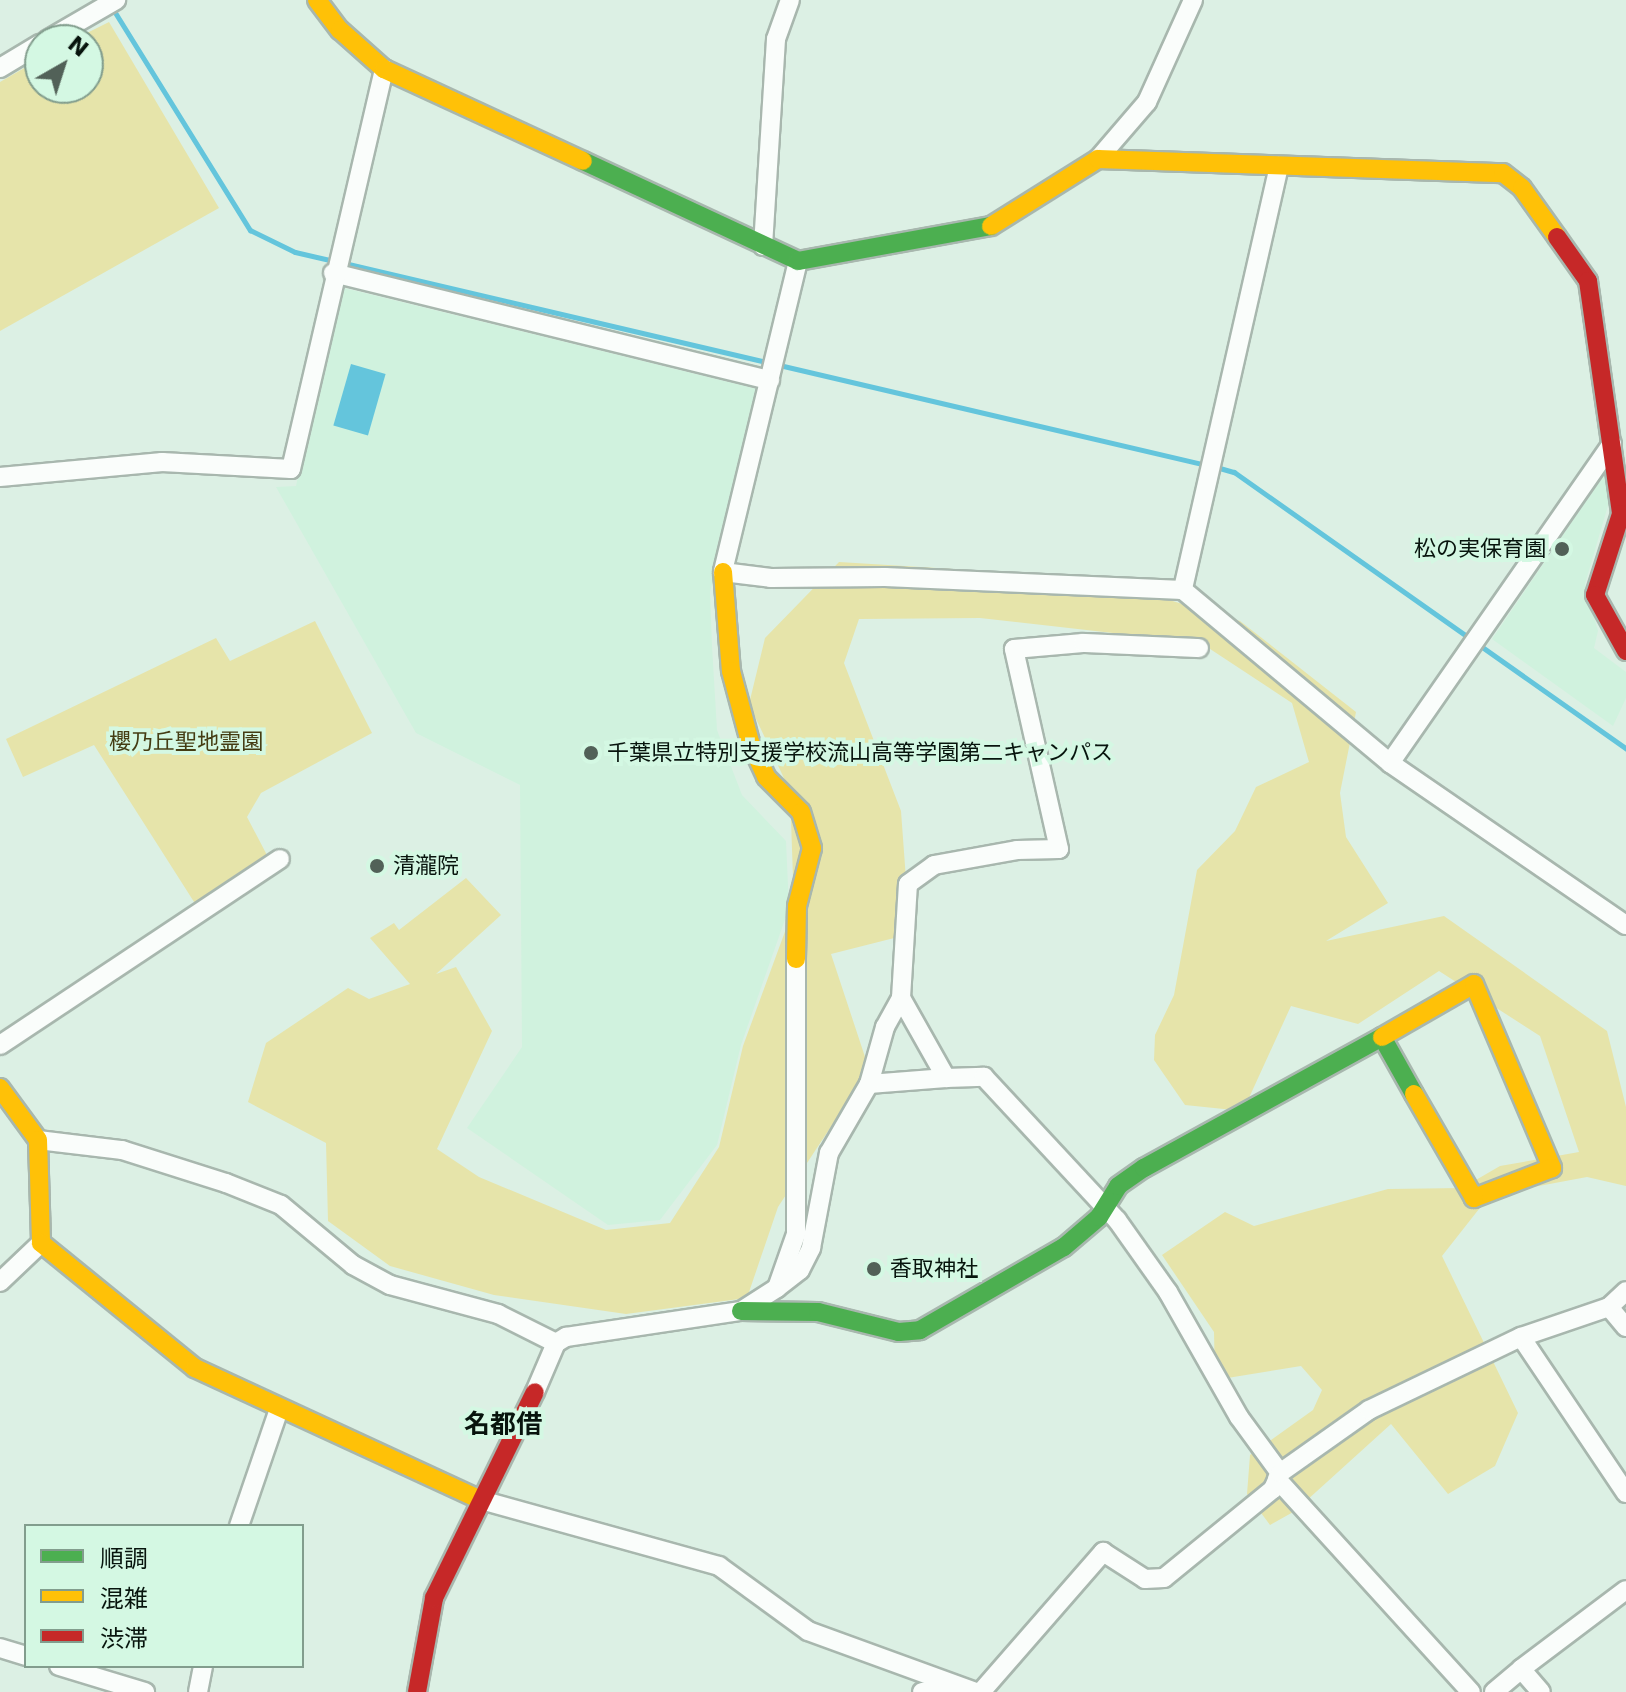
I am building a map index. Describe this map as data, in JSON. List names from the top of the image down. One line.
{"districts":["名都借"],"parks":["櫻乃丘聖地霊園"],"places":["松の実保育園","千葉県立特別支援学校流山高等学園第二キャンパス","清瀧院","香取神社"],"legend":["順調","混雑","渋滞"],"north":"top right"}
